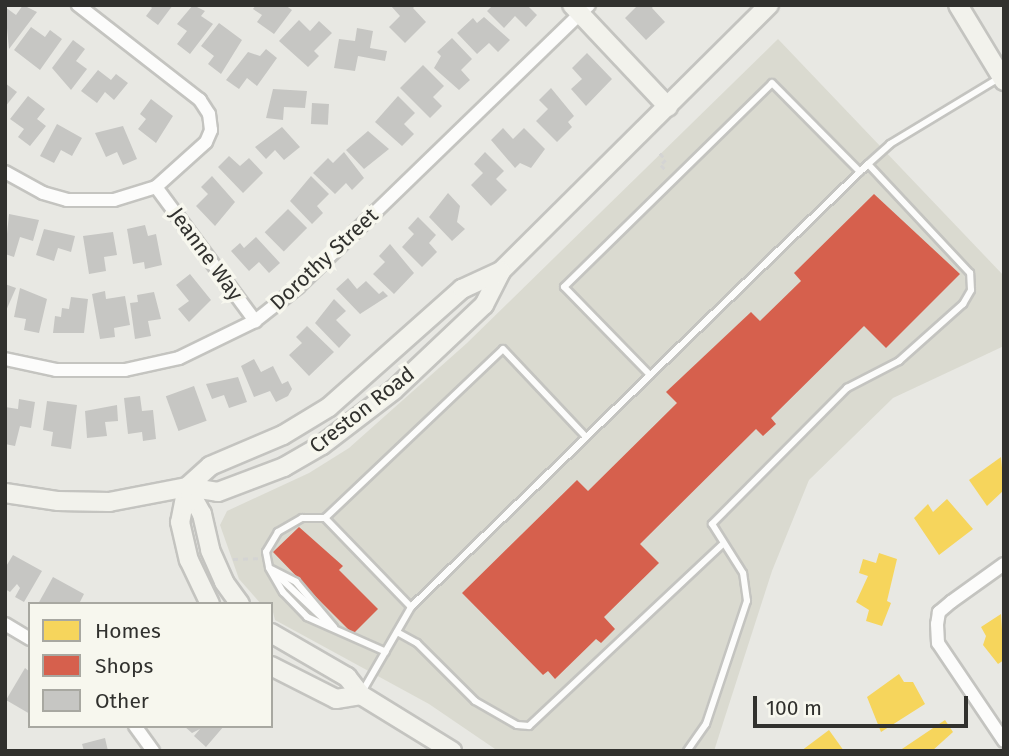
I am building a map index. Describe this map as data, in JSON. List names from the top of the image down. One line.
{"streets":{"main road":["Creston Road"],"street":["Jeanne Way","Dorothy Street"]},"crossings":[["Jeanne Way","Dorothy Street"]],"legend":["Homes","Shops","Other"],"scale_bar":"100 m"}
